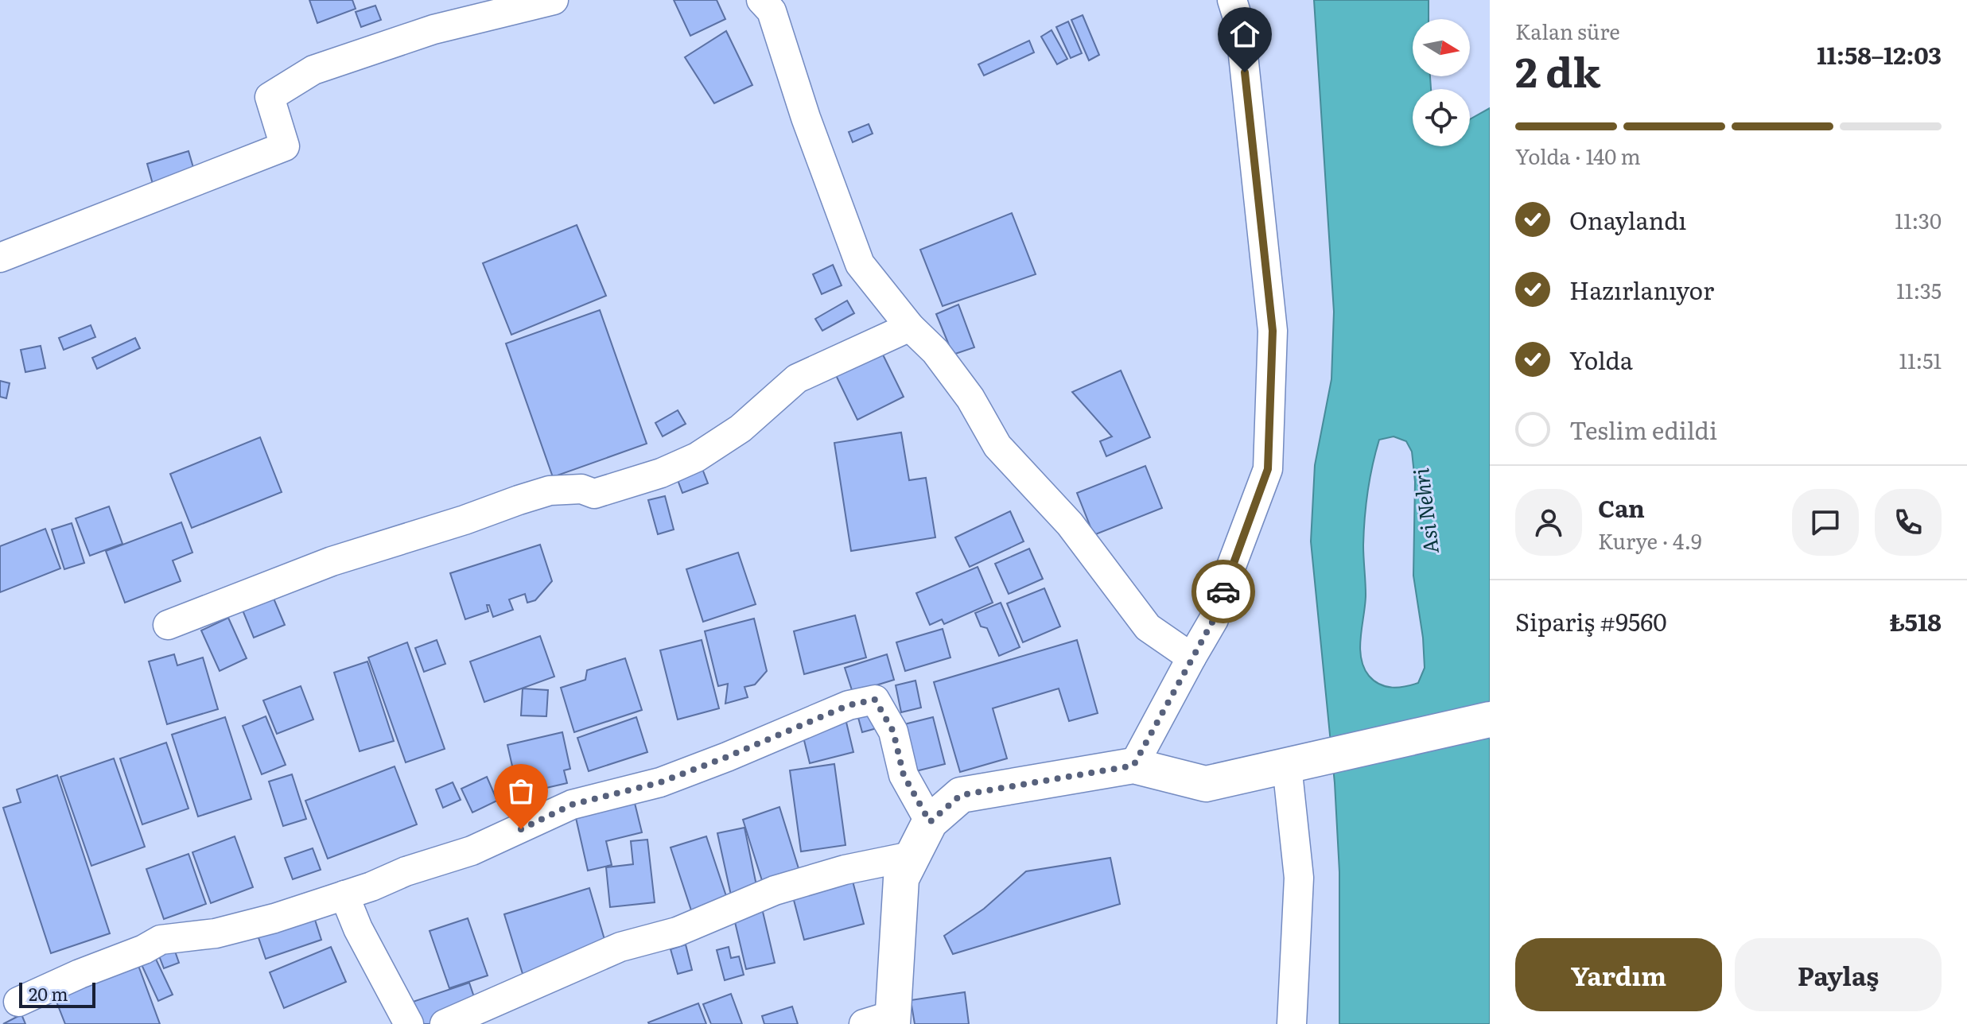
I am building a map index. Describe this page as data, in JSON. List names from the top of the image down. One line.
{"water":["Asi Nehri"],"scale_bar":"20 m","north":"right","page":{"heading":["2 dk","Kalan süre","11:58–12:03"],"panel":["Can","Kurye · 4.9","Sipariş #9560","₺518"],"bar":"Yolda · 140 m","list":[["Onaylandı","11:30"],["Hazırlanıyor","11:35"],["Yolda","11:51"],"Teslim edildi"],"buttons":["Yardım","Paylaş"],"scale":"20 m"}}
